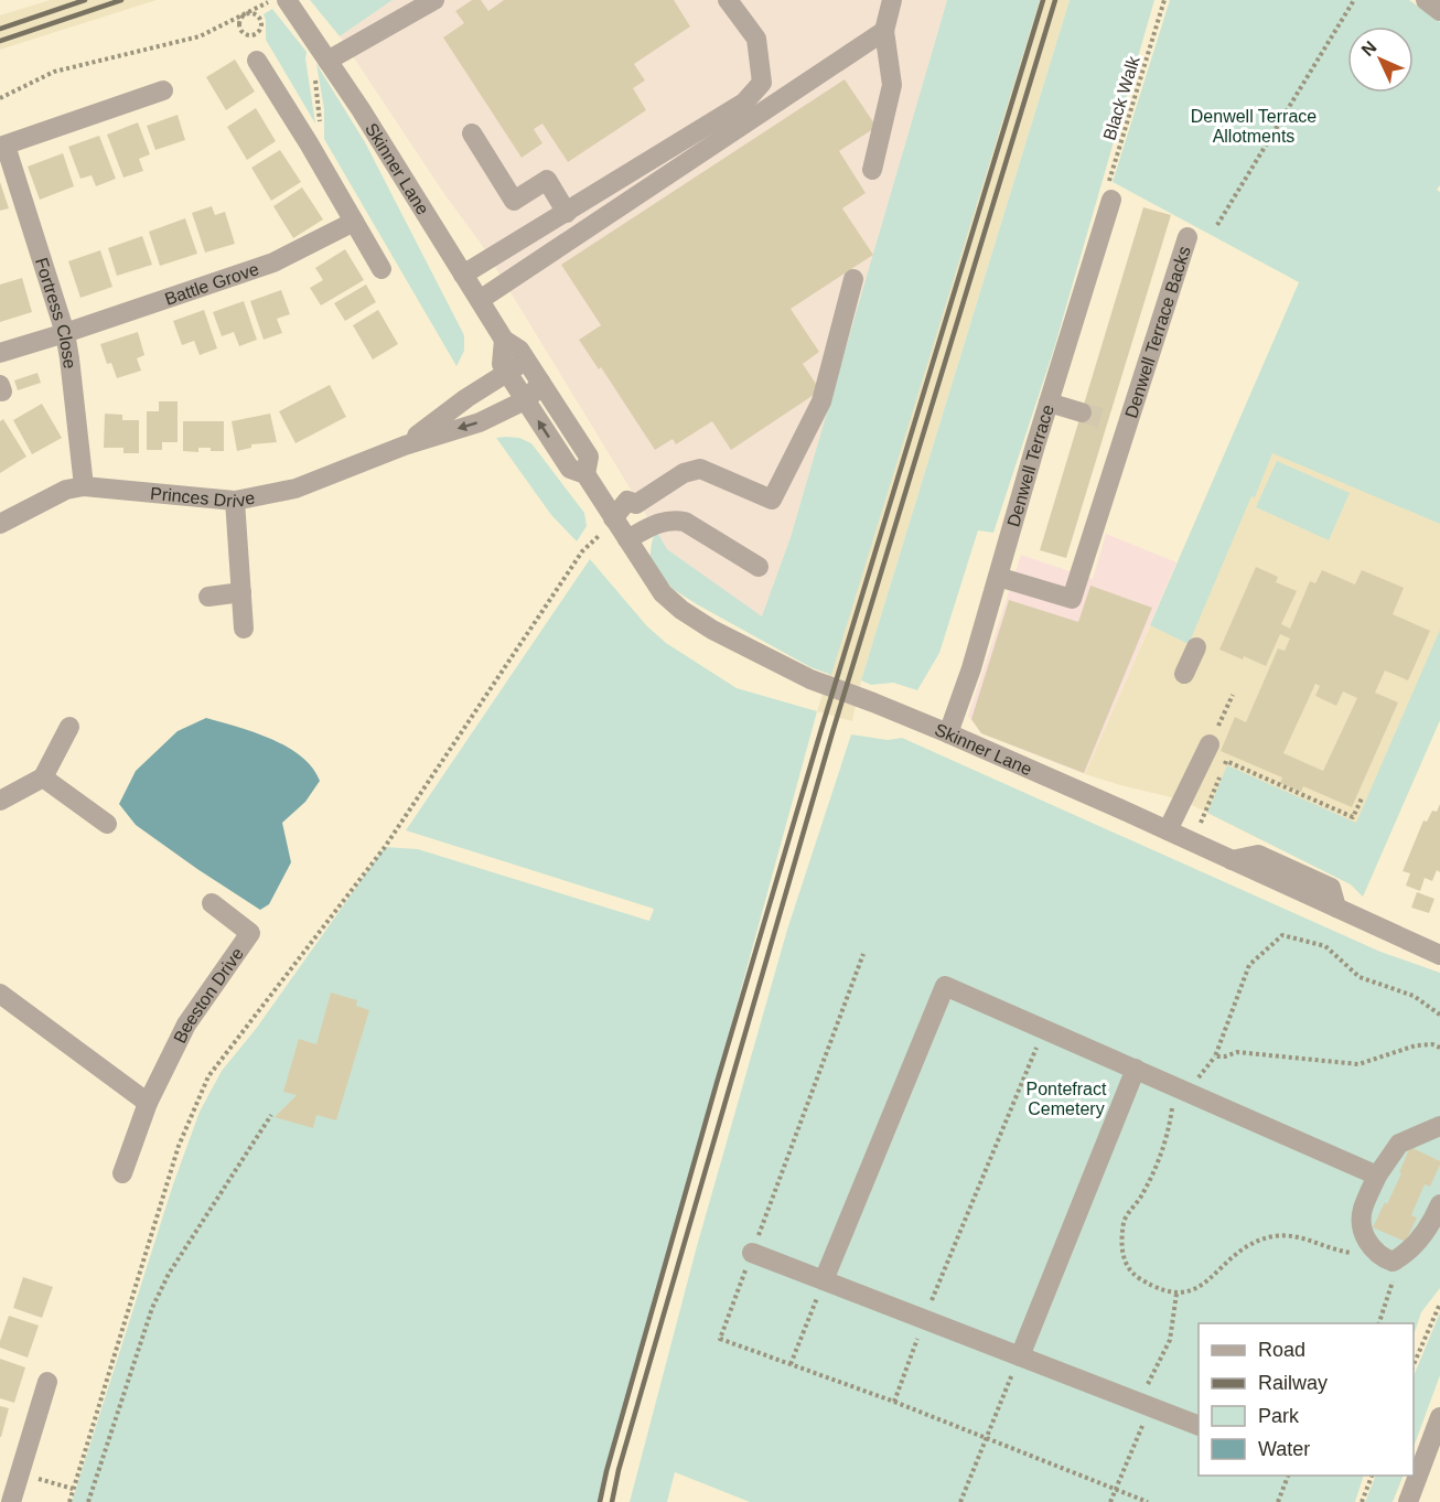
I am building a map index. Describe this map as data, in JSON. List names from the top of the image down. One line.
{"streets":{"street":["Skinner Lane","Battle Grove","Fortress Close","Denwell Terrace Backs","Denwell Terrace","Princes Drive","Beeston Drive"],"path":["Black Walk"]},"crossings":[["Black Walk","Denwell Terrace"],["Skinner Lane","Denwell Terrace"],["Skinner Lane","Princes Drive"],["Battle Grove","Fortress Close"],["Fortress Close","Princes Drive"],["Denwell Terrace Backs","Denwell Terrace"]],"parks":["Denwell Terrace Allotments","Pontefract Cemetery"],"legend":["Road","Railway","Park","Water"],"north":"top left"}
